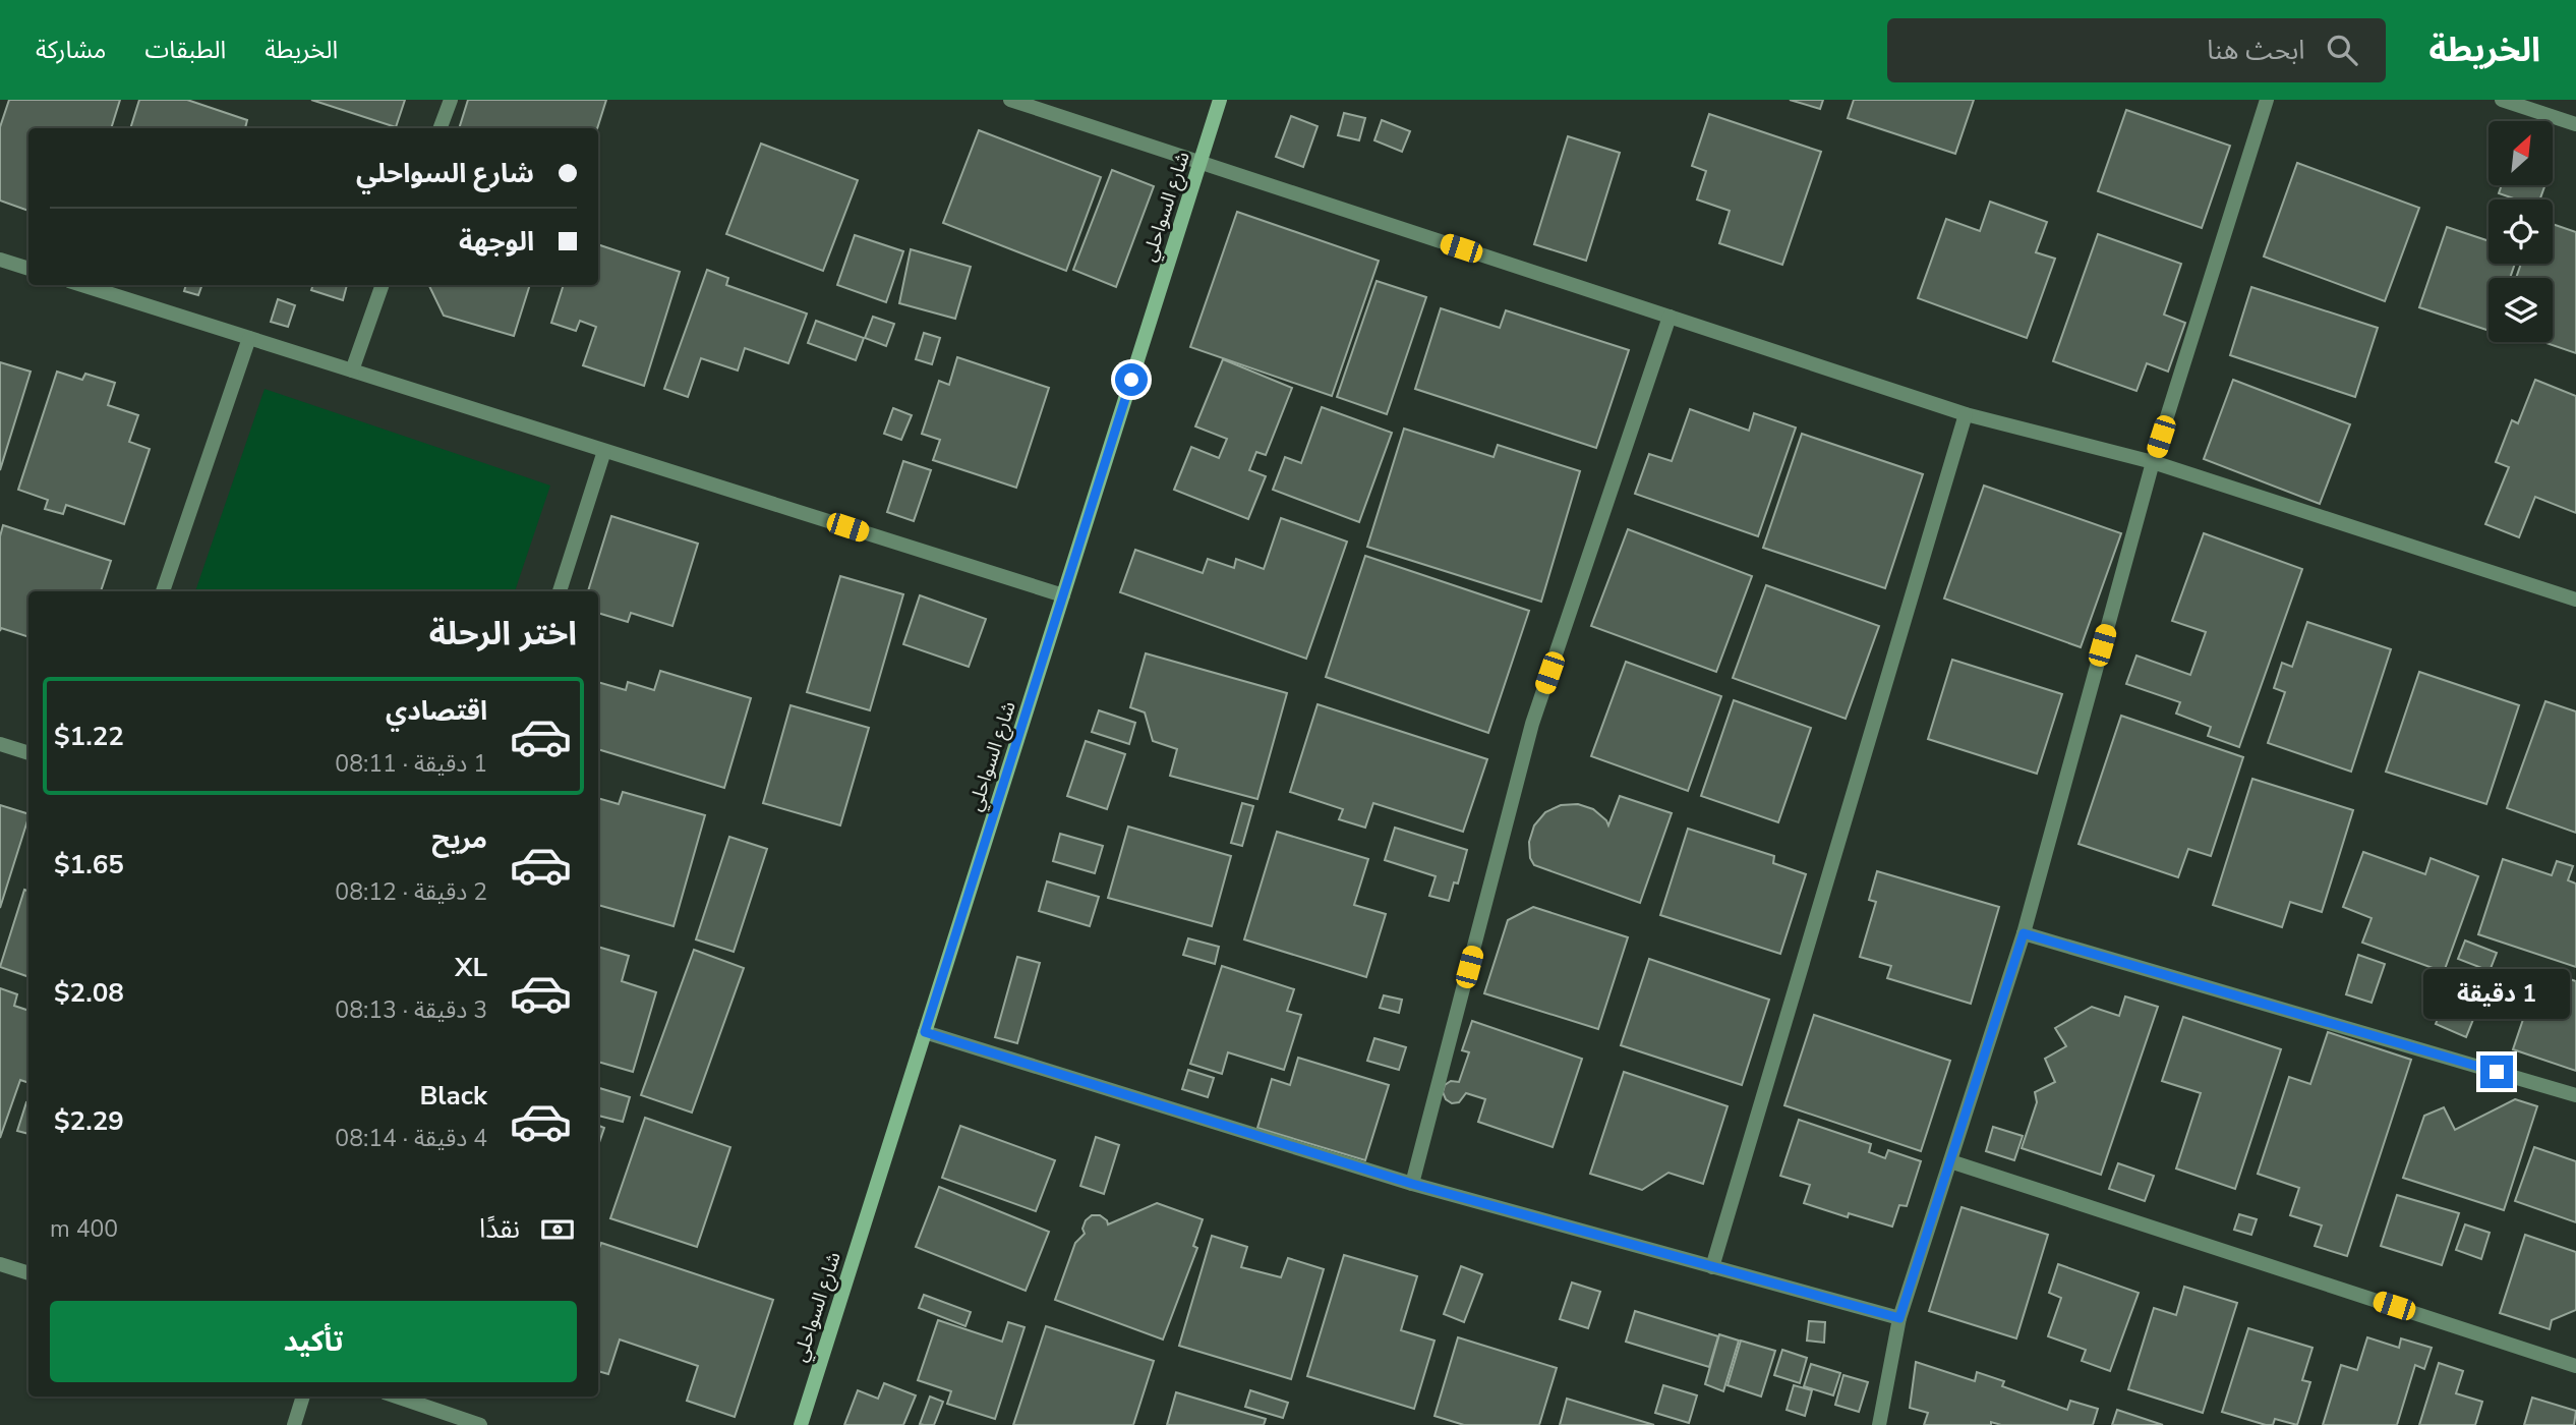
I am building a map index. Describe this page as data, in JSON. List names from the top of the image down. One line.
{"streets":{"street":["شارع السواحلي"]},"north":"top right","page":{"header":"الخريطة","search":"ابحث هنا","nav":["الخريطة","الطبقات","مشاركة"],"banner":["شارع السواحلي","الوجهة"],"heading":"اختر الرحلة","list":[{"name":"اقتصادي","note":"1 دقيقة · 08:11","value":"$1.22"},{"name":"مريح","note":"2 دقيقة · 08:12","value":"$1.65"},{"name":"XL","note":"3 دقيقة · 08:13","value":"$2.08"},{"name":"Black","note":"4 دقيقة · 08:14","value":"$2.29"}],"bubble":"1 دقيقة","pay":["نقدًا","400 m"],"buttons":"تأكيد"}}
